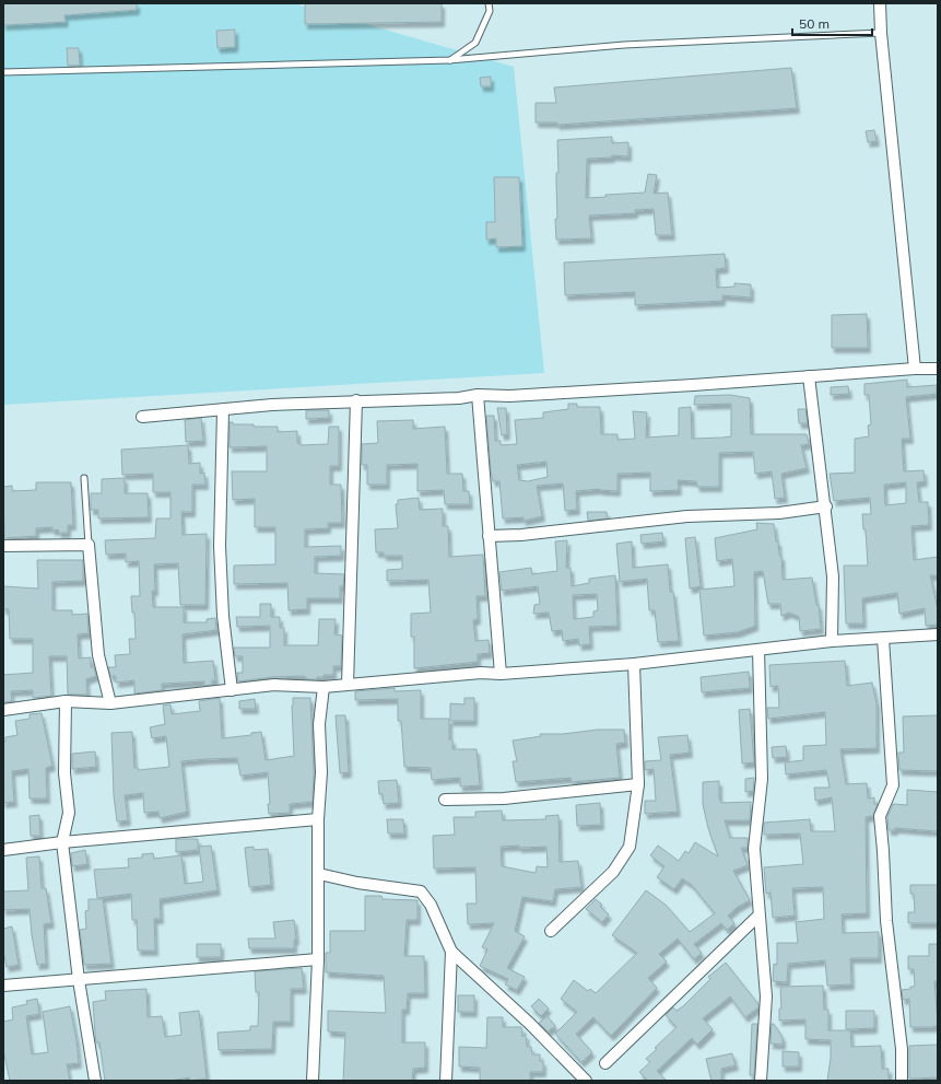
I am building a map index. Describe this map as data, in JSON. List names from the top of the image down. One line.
{"scale_bar":"50 m"}
